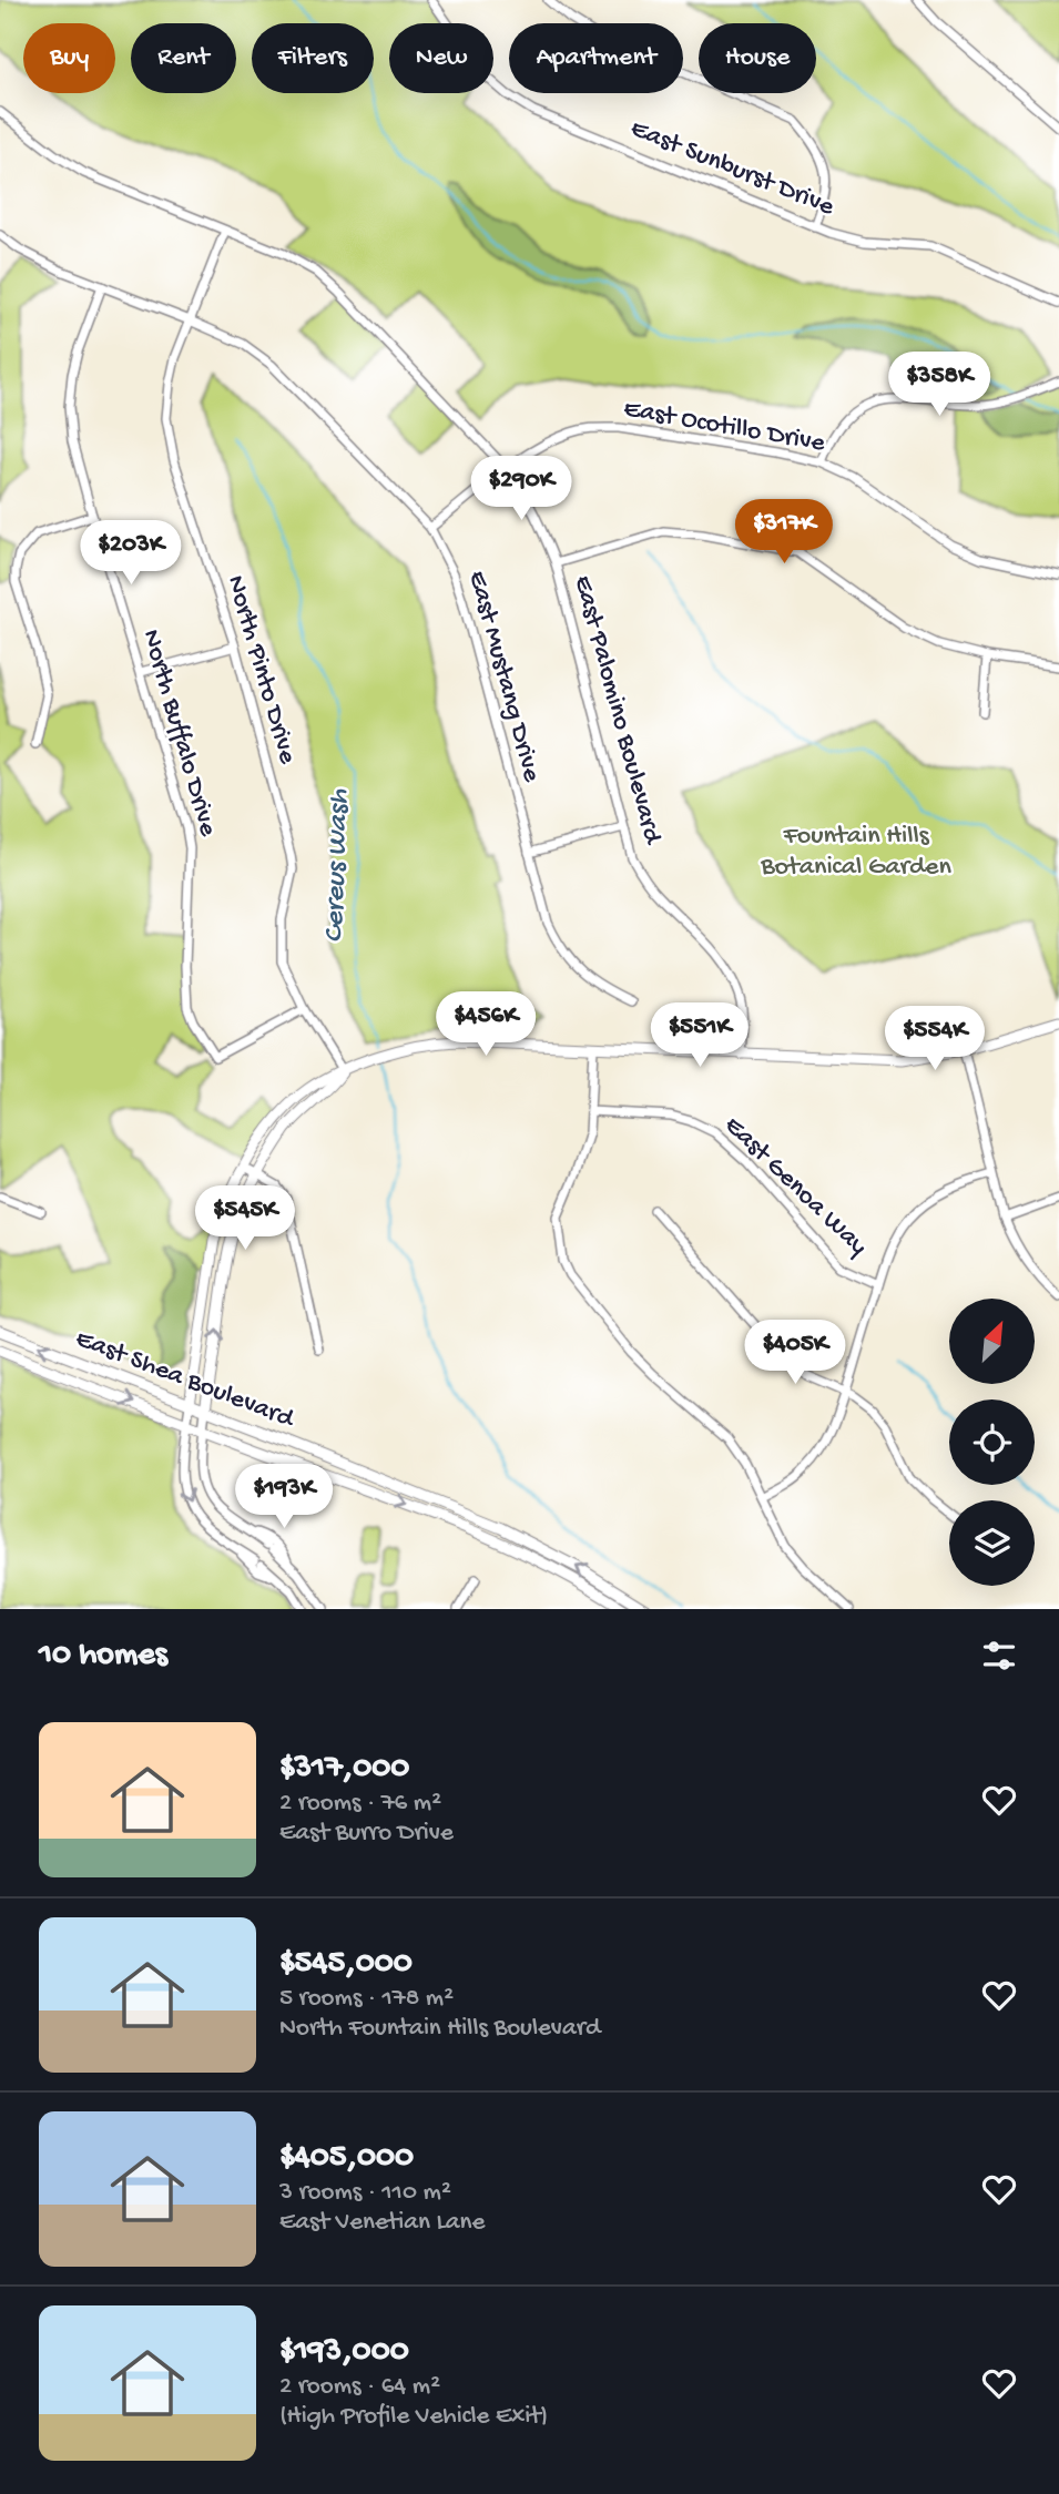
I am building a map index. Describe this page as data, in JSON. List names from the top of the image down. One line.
{"streets":{"main road":["East Shea Boulevard"],"street":["East Sunburst Drive","East Ocotillo Drive","North Pinto Drive","East Mustang Drive","East Palomino Boulevard","North Buffalo Drive","East Genoa Way"]},"crossings":[["East Ocotillo Drive","East Mustang Drive"],["East Ocotillo Drive","East Palomino Boulevard"],["North Pinto Drive","East Mustang Drive"],["North Pinto Drive","East Palomino Boulevard"],["North Pinto Drive","North Buffalo Drive"],["East Mustang Drive","North Buffalo Drive"]],"water":["Cereus Wash"],"parks":["Fountain Hills Botanical Garden"],"north":"top right","page":{"chip":["Buy","Rent","Filters","New","Apartment","House"],"price":["$358K","$290K","$317K","$203K","$456K","$551K","$554K","$545K","$405K","$193K"],"heading":"10 homes","list":[{"name":"$317,000","note":"2 rooms · 76 m² · East Burro Drive"},{"name":"$545,000","note":"5 rooms · 178 m² · North Fountain Hills Boulevard"},{"name":"$405,000","note":"3 rooms · 110 m² · East Venetian Lane"},{"name":"$193,000","note":"2 rooms · 64 m² · (High Profile Vehicle Exit)"}]}}
